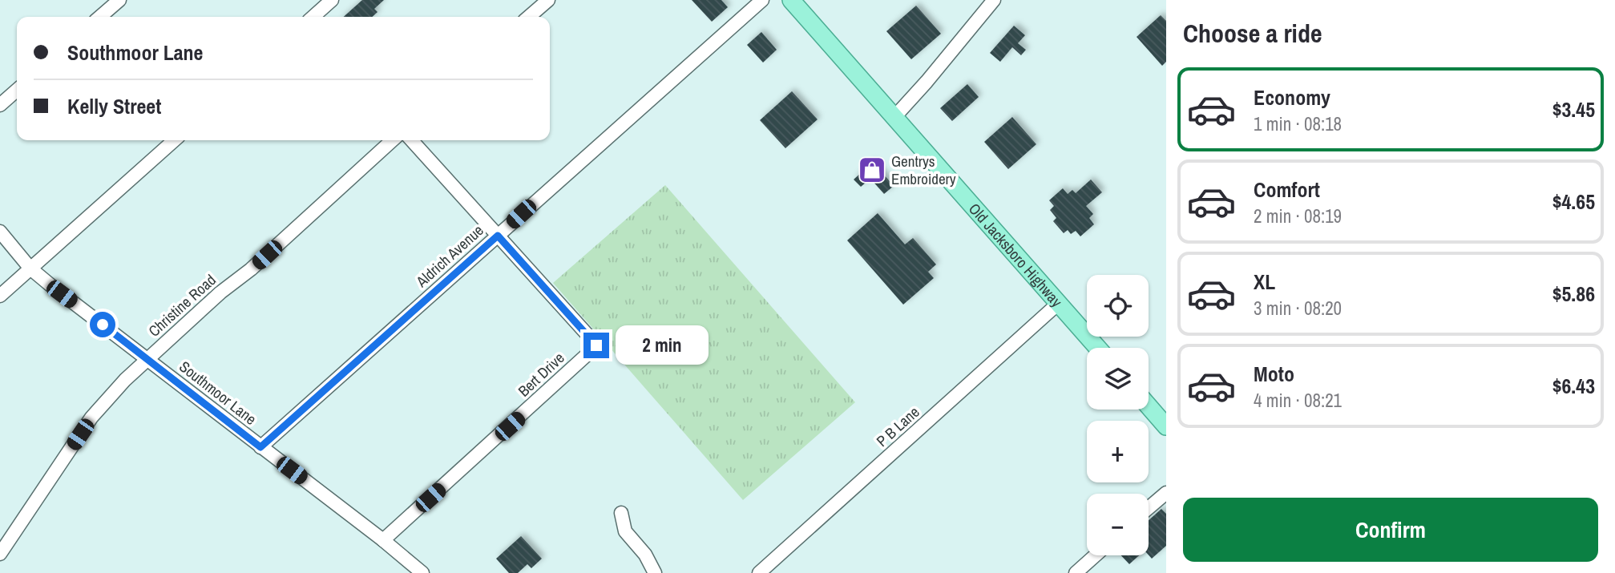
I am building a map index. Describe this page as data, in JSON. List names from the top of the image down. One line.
{"streets":{"main road":["Old Jacksboro Highway"],"street":["Aldrich Avenue","Christine Road","Bert Drive","Southmoor Lane","P B Lane"]},"crossings":[["Old Jacksboro Highway","P B Lane"],["Aldrich Avenue","Bert Drive"],["Aldrich Avenue","Southmoor Lane"],["Christine Road","Southmoor Lane"],["Bert Drive","Southmoor Lane"]],"places":{"shop":["Gentrys Embroidery"]},"page":{"heading":"Choose a ride","banner":["Southmoor Lane","Kelly Street"],"list":[{"name":"Economy","note":"1 min · 08:18","value":"$3.45"},{"name":"Comfort","note":"2 min · 08:19","value":"$4.65"},{"name":"XL","note":"3 min · 08:20","value":"$5.86"},{"name":"Moto","note":"4 min · 08:21","value":"$6.43"}],"map_buttons":["+","−"],"bubble":"2 min","buttons":"Confirm"}}
